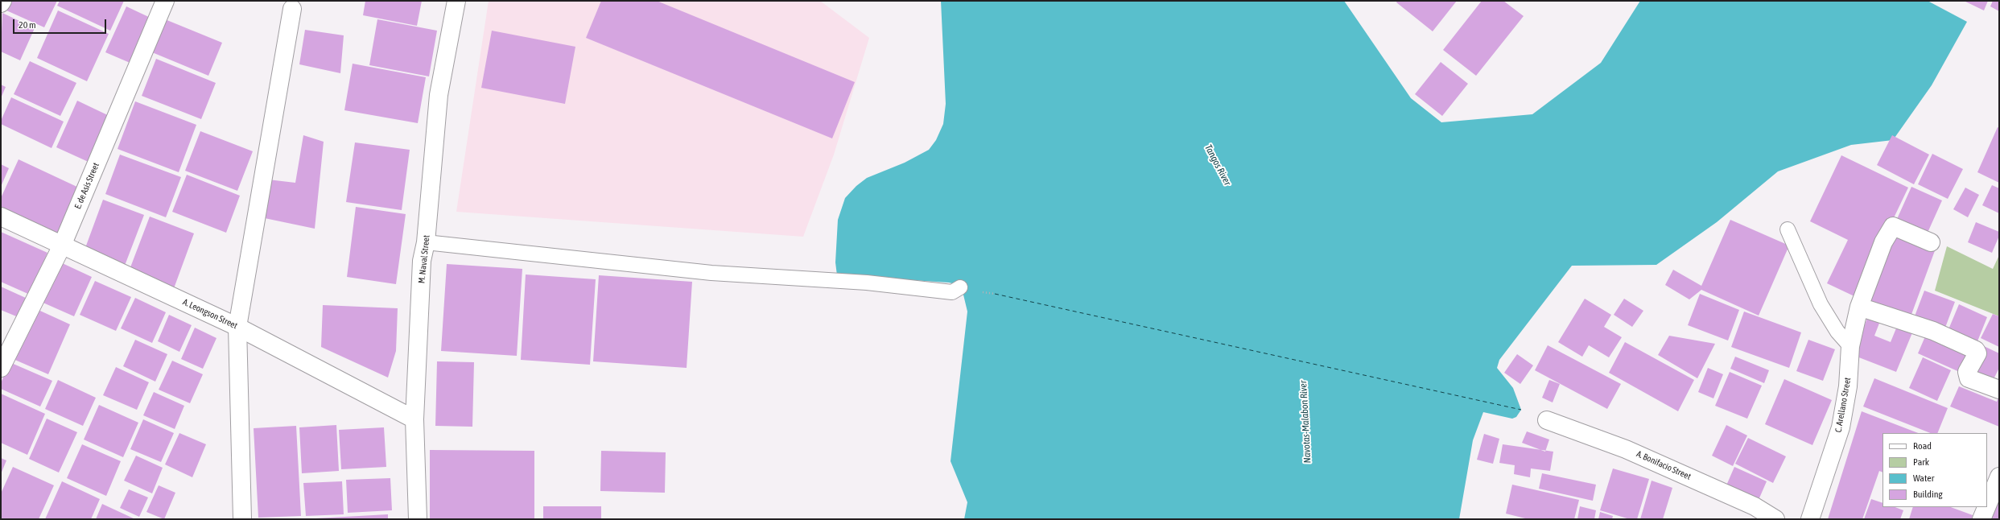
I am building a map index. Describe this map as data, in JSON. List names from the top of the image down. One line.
{"streets":{"street":["E. de Asis Street","M. Naval Street","A. Leongson Street","C. Arellano Street","A. Bonifacio Street"]},"crossings":[["E. de Asis Street","A. Leongson Street"],["M. Naval Street","A. Leongson Street"]],"water":["Tangos River","Navotas-Malabon River"],"legend":["Road","Park","Water","Building"],"scale_bar":"20 m"}
